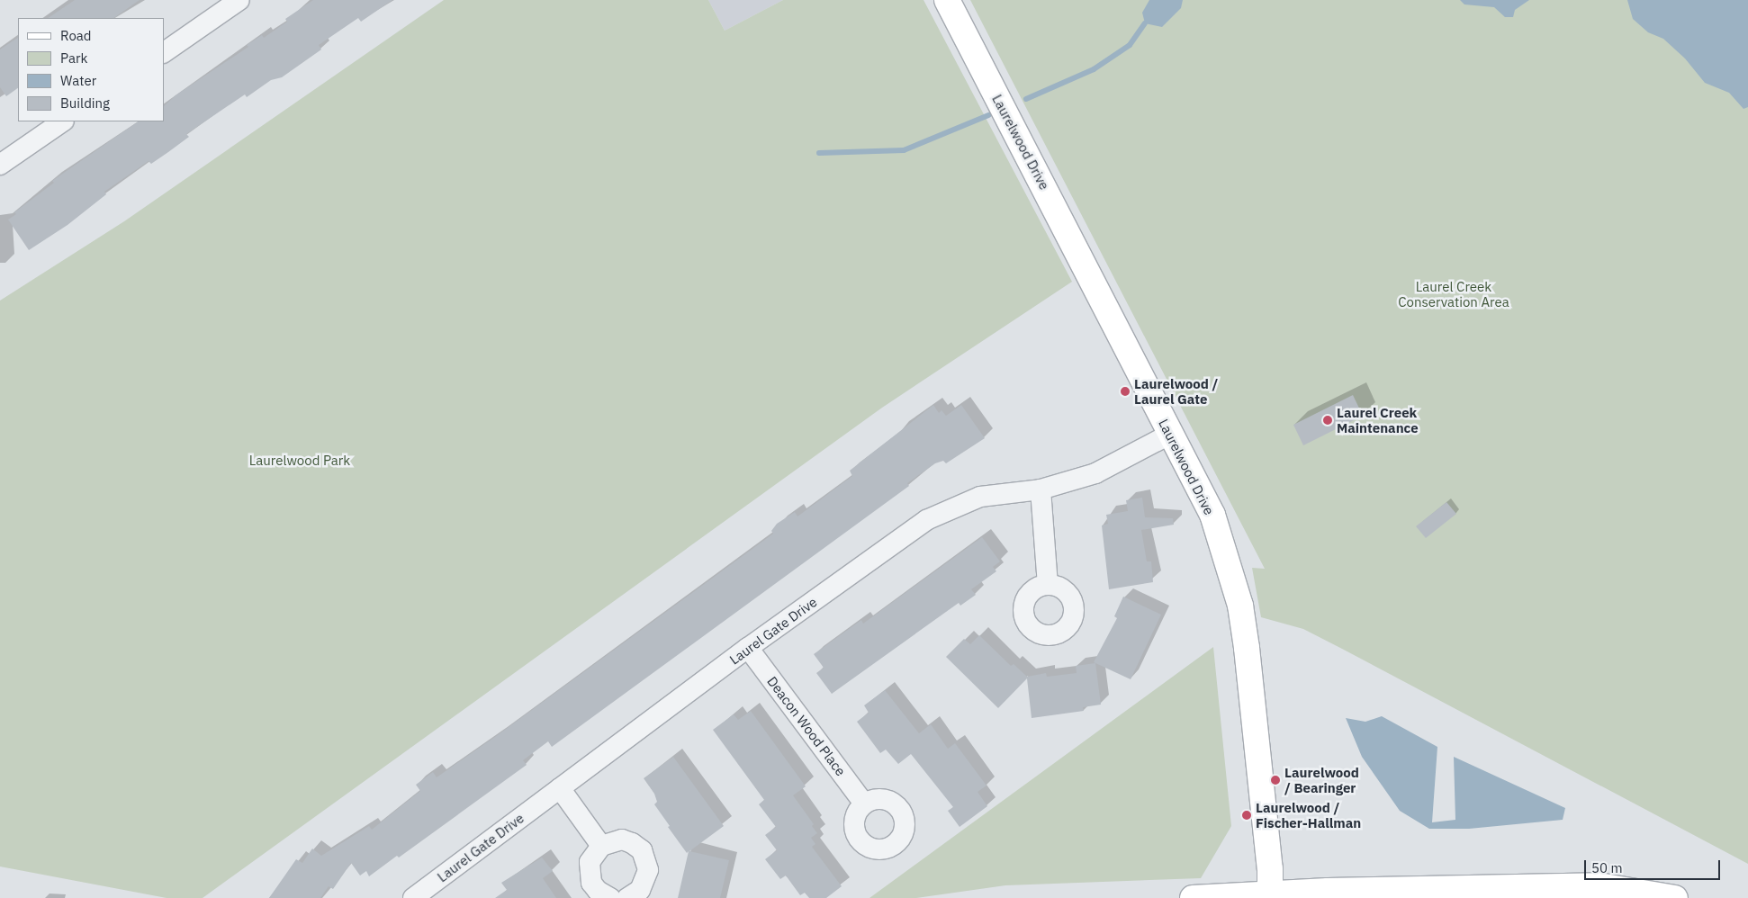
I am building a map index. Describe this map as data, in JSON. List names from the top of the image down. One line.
{"streets":{"street":["Laurelwood Drive","Laurel Gate Drive","Deacon Wood Place"]},"crossings":[["Laurelwood Drive","Laurel Gate Drive"],["Laurel Gate Drive","Deacon Wood Place"]],"parks":["Laurel Creek Conservation Area","Laurelwood Park"],"places":["Laurelwood / Laurel Gate","Laurel Creek Maintenance","Laurelwood / Bearinger","Laurelwood / Fischer-Hallman"],"legend":["Road","Park","Water","Building"],"scale_bar":"50 m"}
